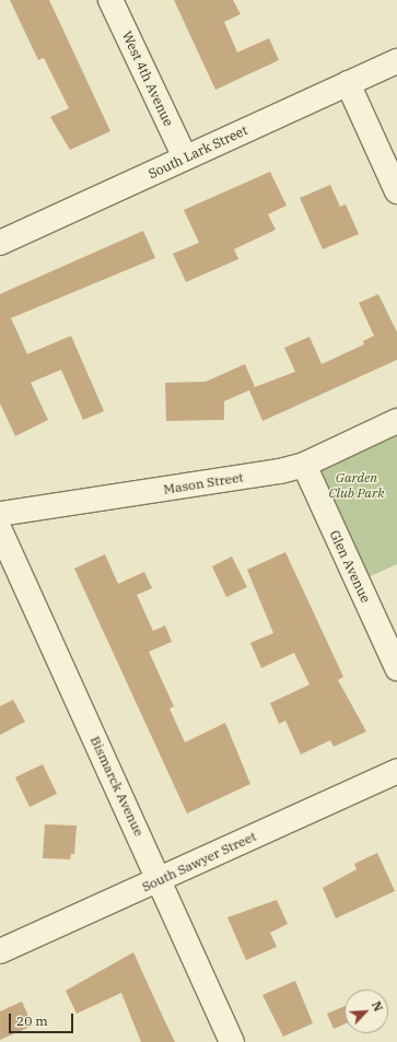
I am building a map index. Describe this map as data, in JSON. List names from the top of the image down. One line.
{"streets":{"street":["West 4th Avenue","South Lark Street","Mason Street","Glen Avenue","Bismarck Avenue","South Sawyer Street"]},"crossings":[["West 4th Avenue","South Lark Street"],["Mason Street","Glen Avenue"],["Bismarck Avenue","South Sawyer Street"]],"parks":["Garden Club Park"],"scale_bar":"20 m","north":"top right"}
